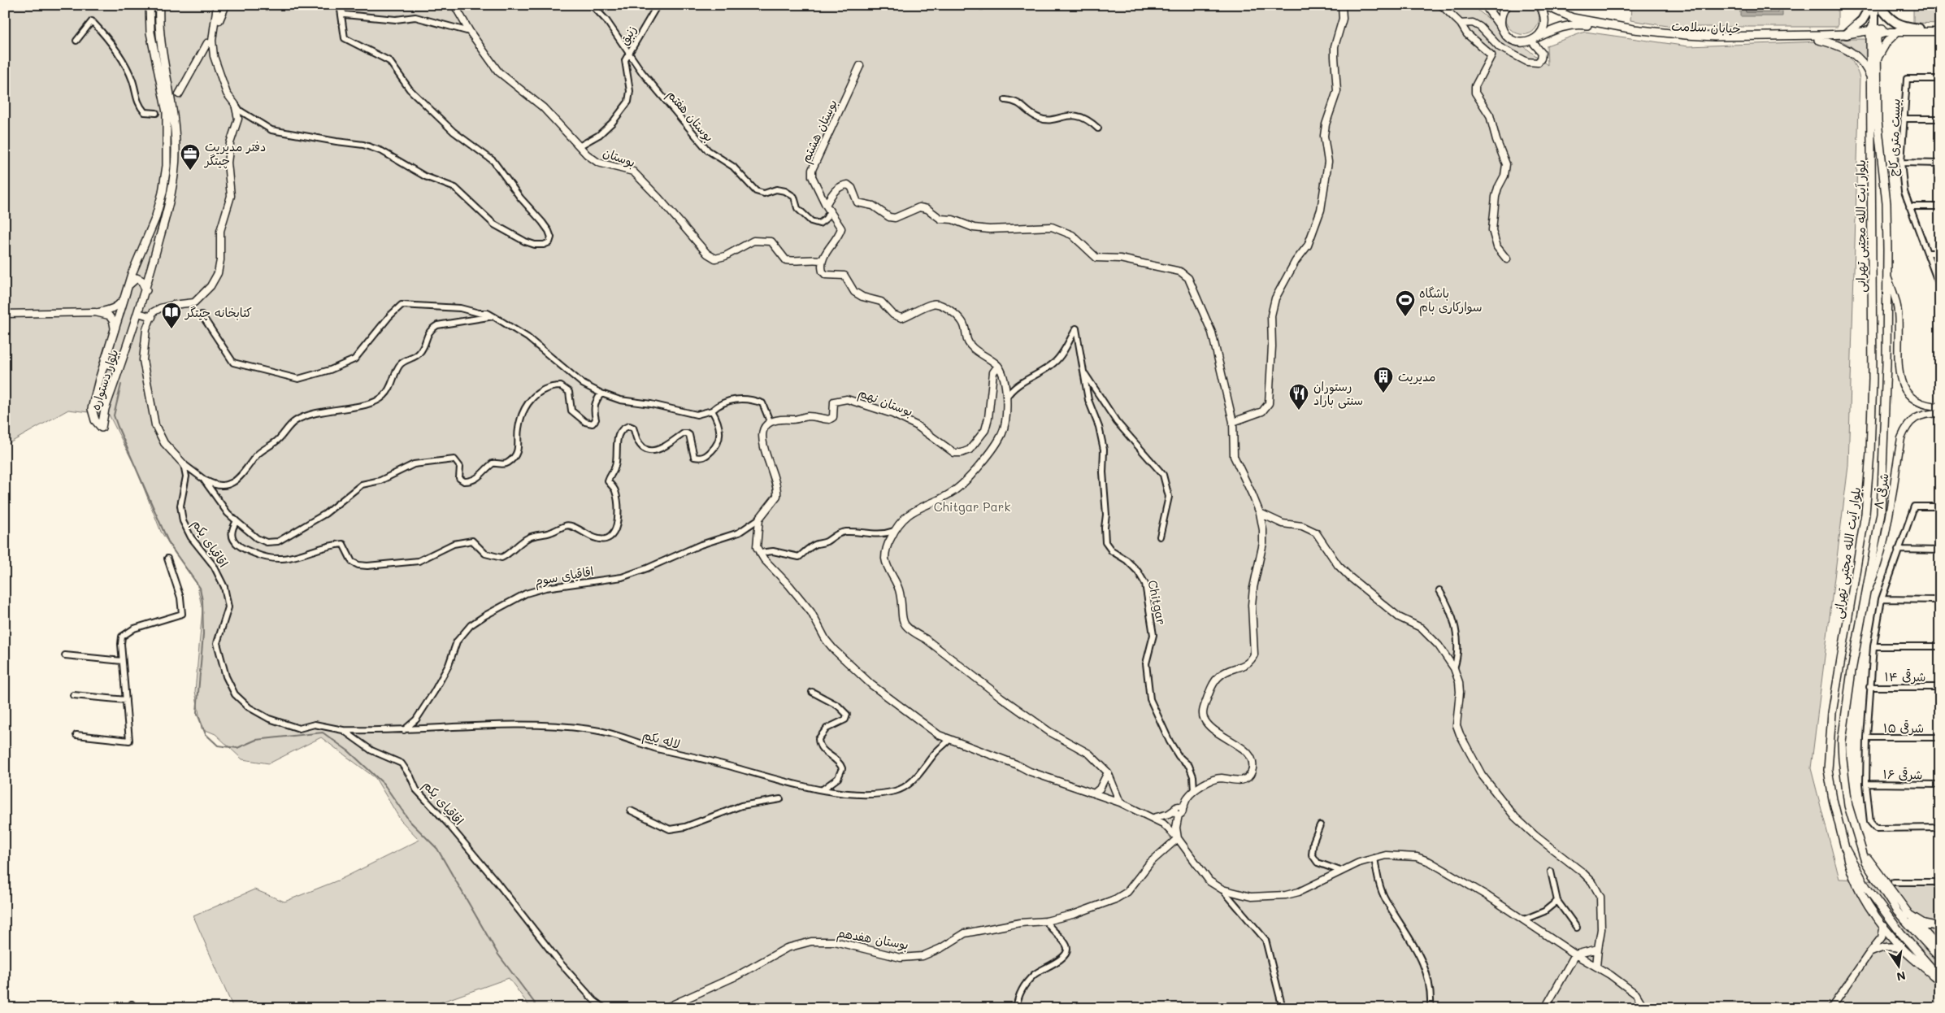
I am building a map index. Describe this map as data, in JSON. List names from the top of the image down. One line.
{"streets":{"main road":["خیابان سلامت","بلوار آیت الله مجتبی تهرانی","بلوار دستواره"],"street":["زنبق","بوستان هفتم","بوستان هشتم","بیست متری کاج","بوستان","بوستان نهم","۸ شرقی","اقاقیای یکم","اقاقیای سوم","Chitgar","۱۴ شرقی","۱۵ شرقی","لاله یکم","۱۶ شرقی","بوستان هفدهم"]},"crossings":[["خیابان سلامت","بلوار آیت الله مجتبی تهرانی"],["زنبق","بوستان هفتم"],["بوستان هفتم","بوستان هشتم"],["بوستان هشتم","بوستان"],["بلوار آیت الله مجتبی تهرانی","۸ شرقی"],["اقاقیای یکم","لاله یکم"],["اقاقیای سوم","لاله یکم"]],"parks":["Chitgar Park"],"places":{"office":["دفتر مدیریت چیتگر"],"sports":["باشگاه سوارکاری بام"],"library":["کتابخانه چیتگر"],"building":["مدیریت"],"restaurant":["رستوران سنتی باراد"]},"north":"bottom"}
